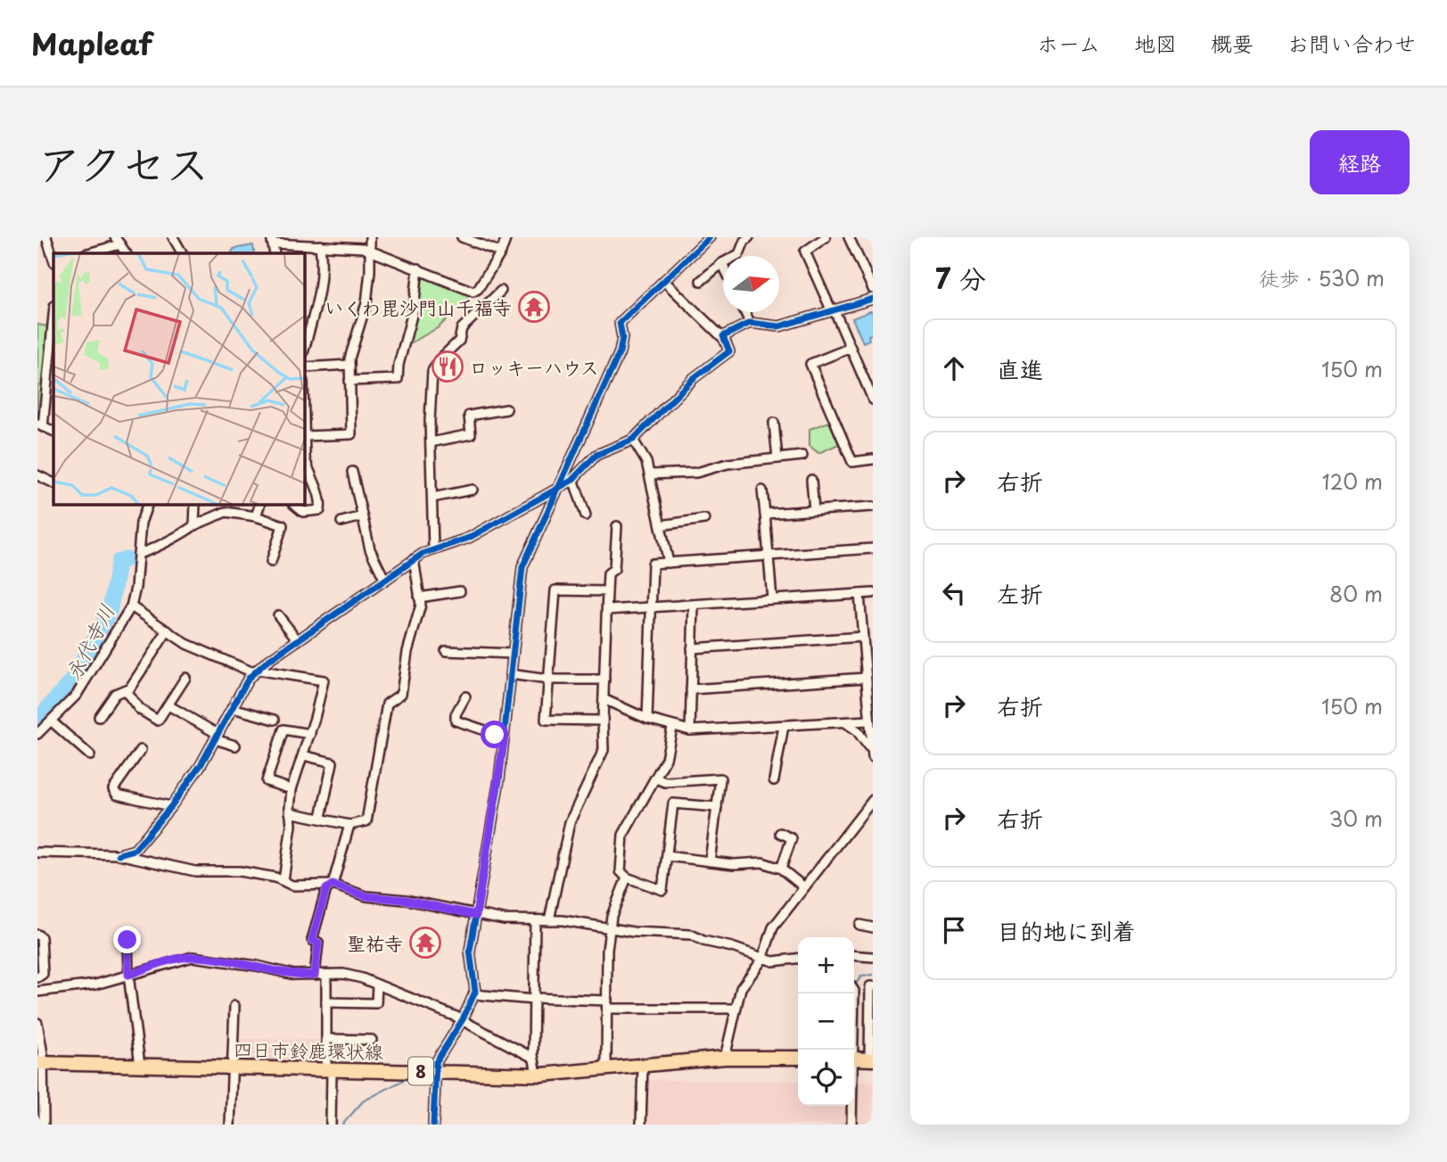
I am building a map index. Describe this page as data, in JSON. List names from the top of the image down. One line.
{"streets":{"main road":["四日市鈴鹿環状線","8"]},"water":["永代寺川"],"places":{"temple":["いくわ毘沙門山千福寺","聖祐寺"],"restaurant":["ロッキーハウス"]},"north":"right","page":{"header":"Mapleaf","nav":["ホーム","地図","概要","お問い合わせ"],"title":"アクセス","buttons":"経路","heading":["7 分","徒歩 · 530 m"],"list":[["直進","150 m"],["右折","120 m"],["左折","80 m"],["右折","150 m"],["右折","30 m"],"目的地に到着"],"map_buttons":["+","−"]}}
